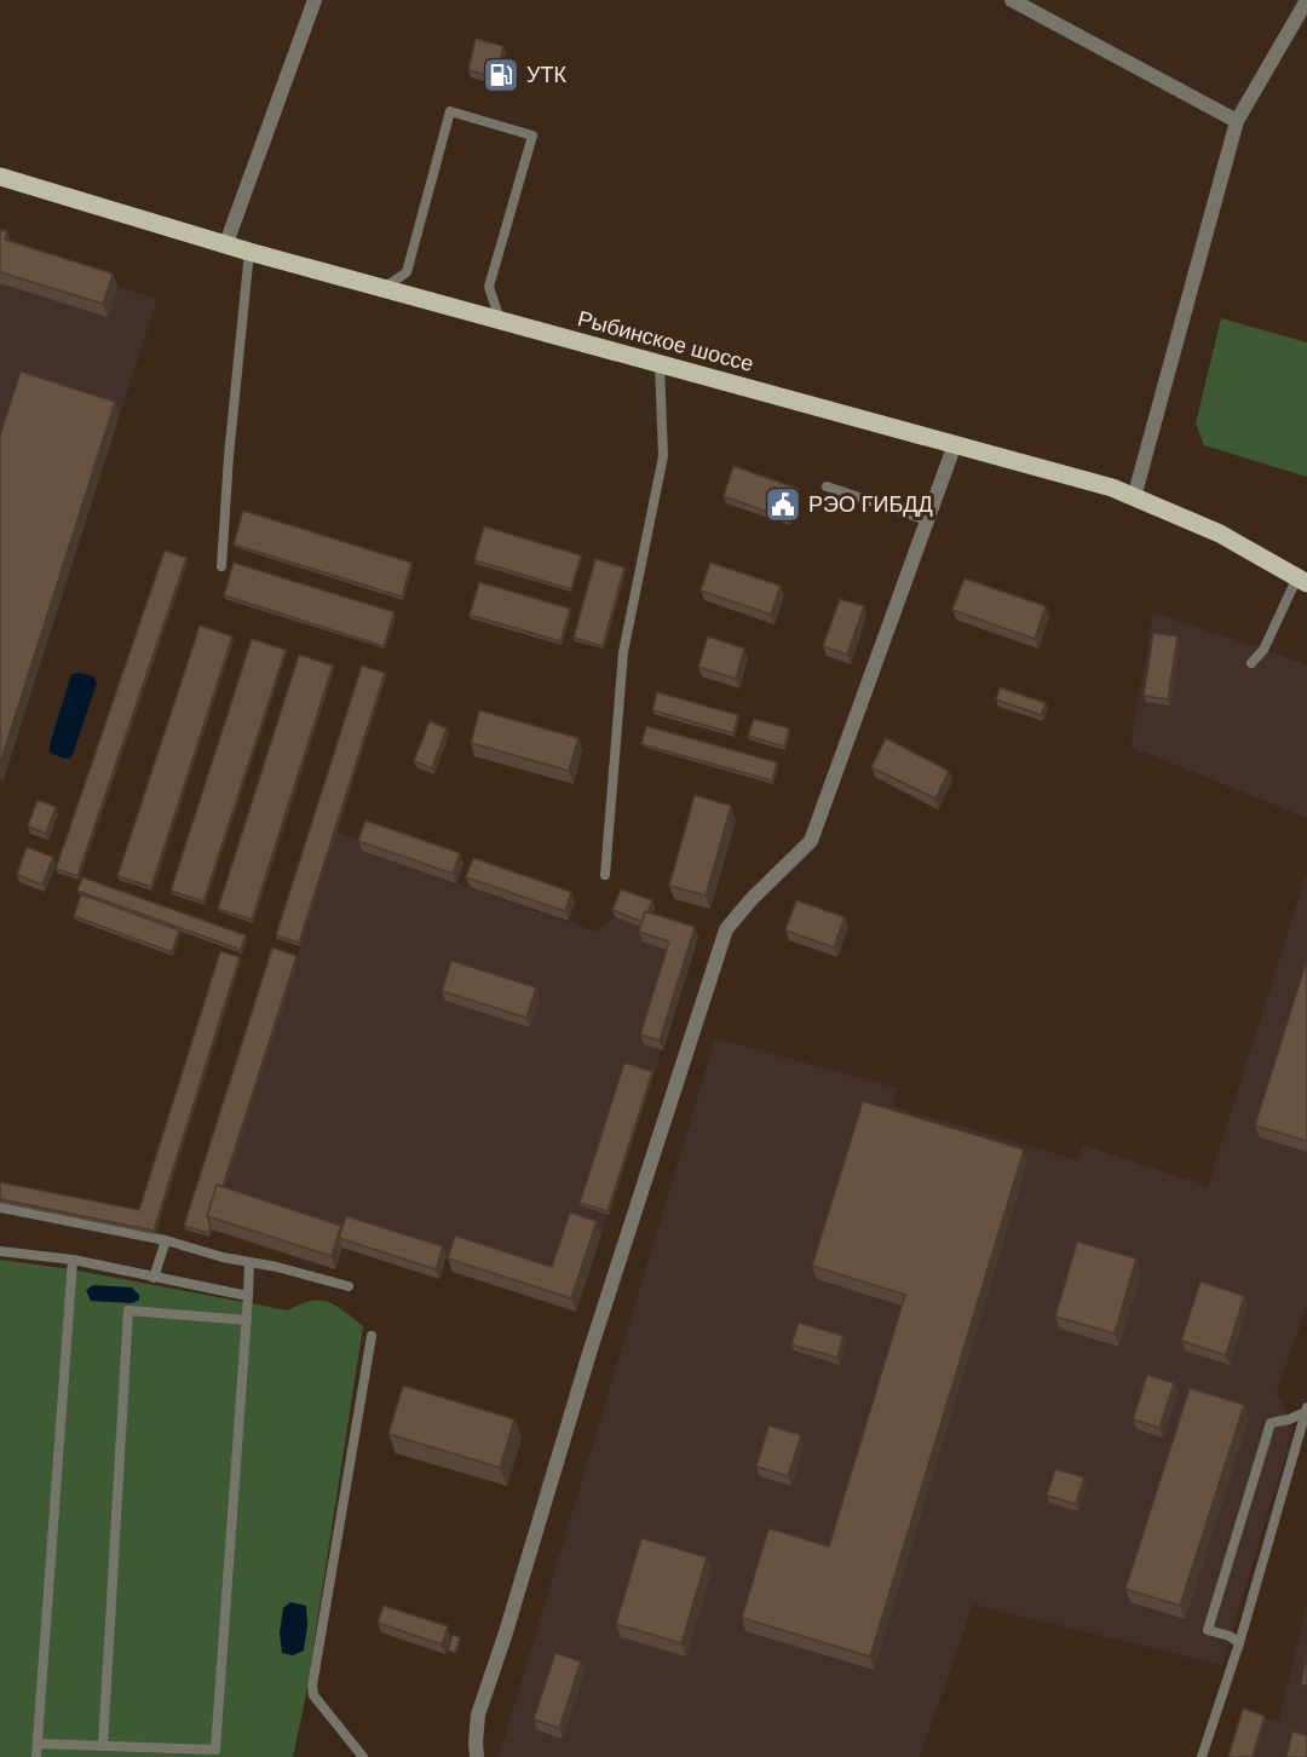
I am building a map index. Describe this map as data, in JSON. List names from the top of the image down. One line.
{"streets":{"main road":["Рыбинское шоссе"]},"places":{"fuel station":["УТК"],"public building":["РЭО ГИБДД"]}}
